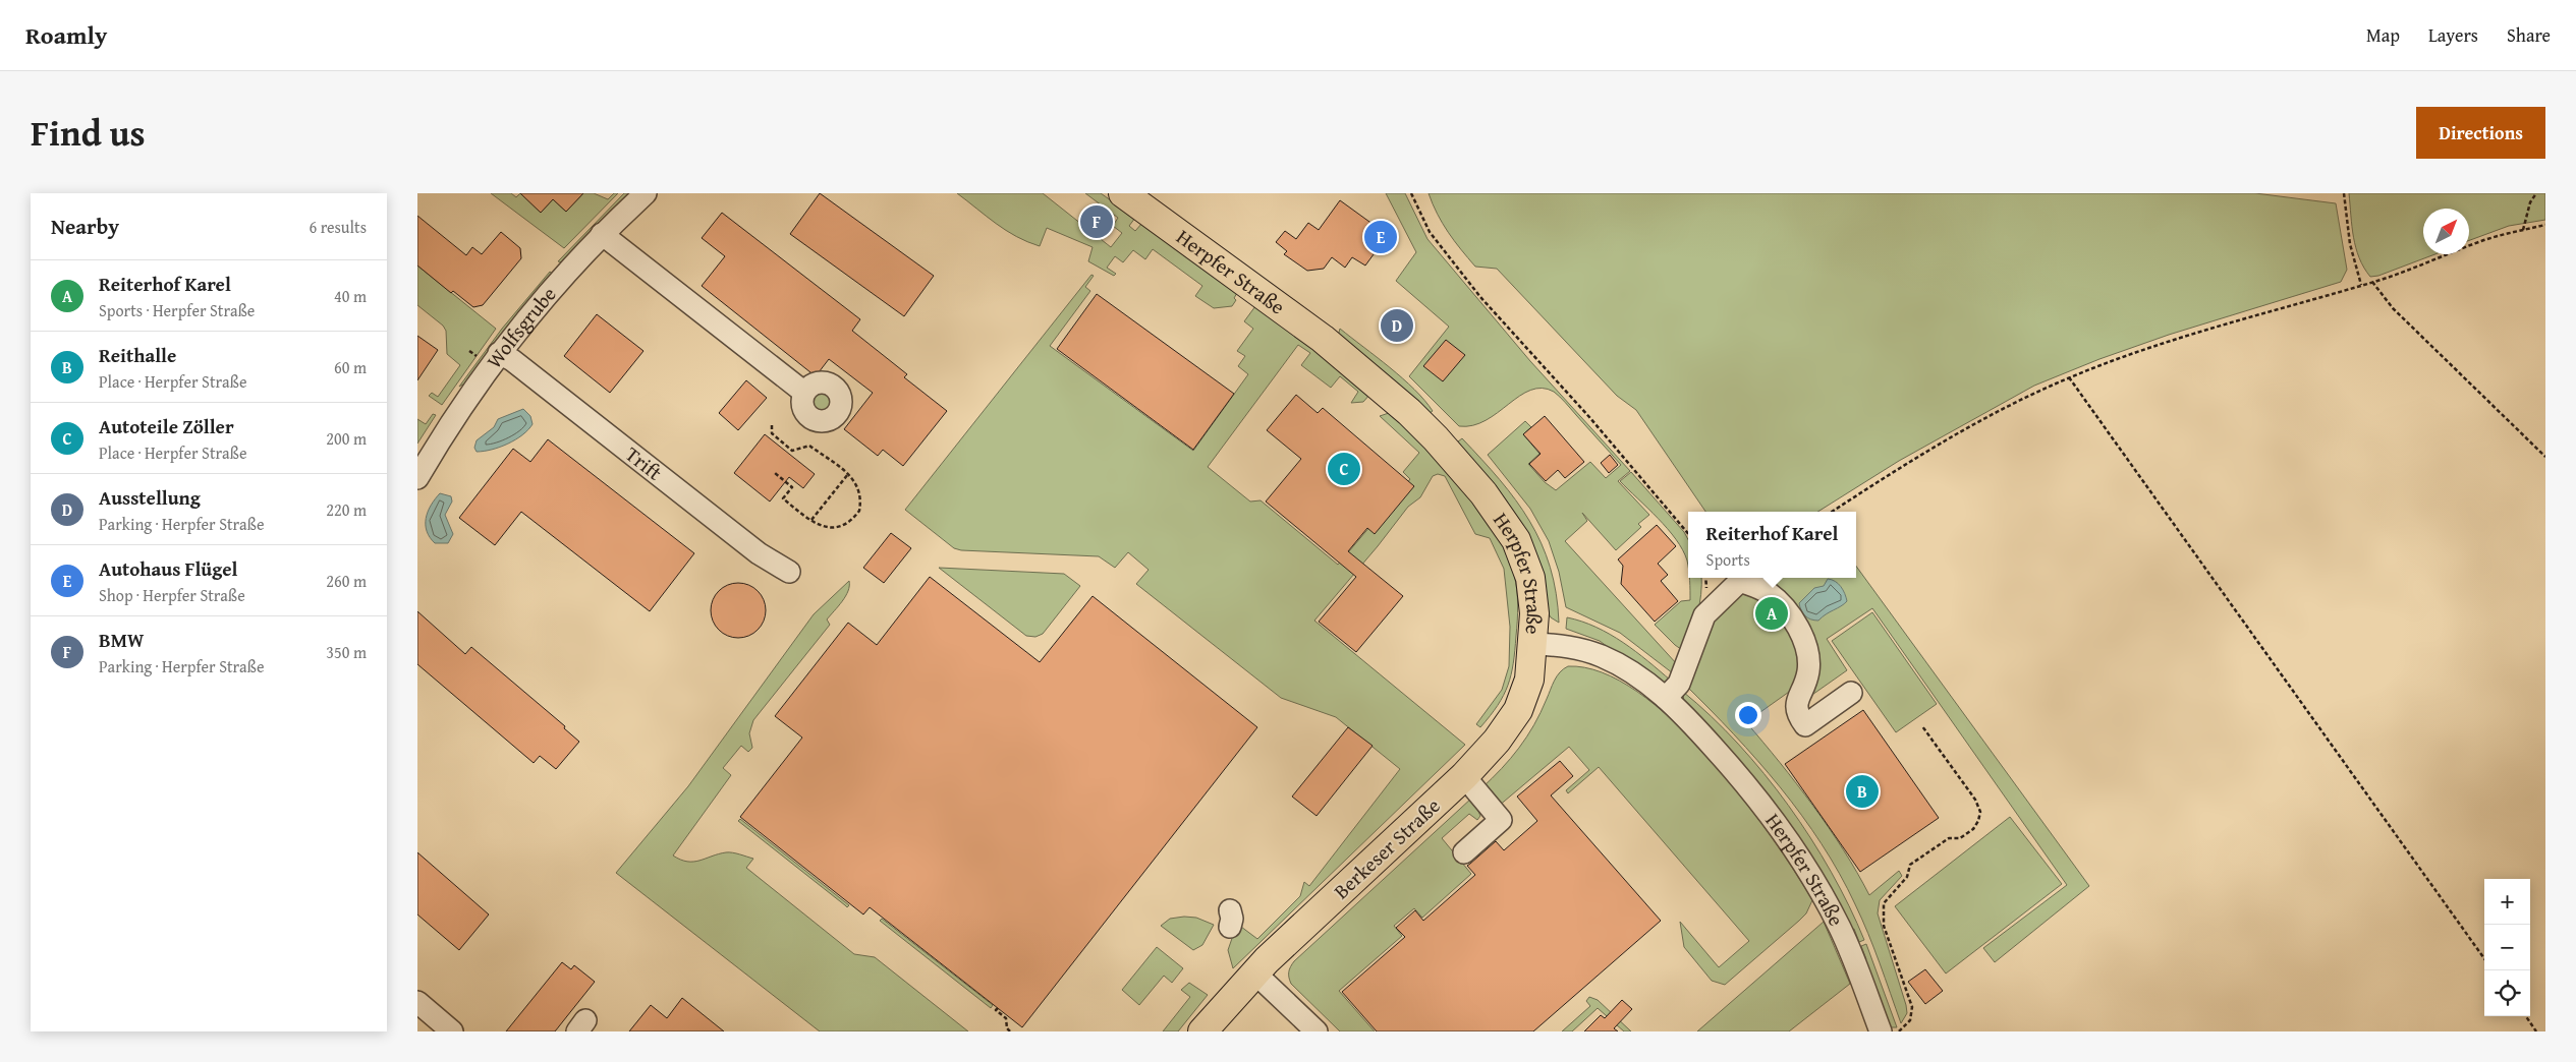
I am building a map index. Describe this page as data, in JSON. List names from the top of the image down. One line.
{"streets":{"main road":["Herpfer Straße","Berkeser Straße"],"street":["Wolfsgrube","Trift"]},"crossings":[["Herpfer Straße","Berkeser Straße"],["Wolfsgrube","Trift"]],"north":"top right","page":{"header":"Roamly","nav":["Map","Layers","Share"],"title":"Find us","buttons":"Directions","heading":["Nearby","6 results"],"pins":["F","E","D","C","A","B"],"list":[{"mark":"A","name":"Reiterhof Karel","note":"Sports · Herpfer Straße","value":"40 m"},{"mark":"B","name":"Reithalle","note":"Place · Herpfer Straße","value":"60 m"},{"mark":"C","name":"Autoteile Zöller","note":"Place · Herpfer Straße","value":"200 m"},{"mark":"D","name":"Ausstellung","note":"Parking · Herpfer Straße","value":"220 m"},{"mark":"E","name":"Autohaus Flügel","note":"Shop · Herpfer Straße","value":"260 m"},{"mark":"F","name":"BMW","note":"Parking · Herpfer Straße","value":"350 m"}],"popup":["Reiterhof Karel","Sports"],"map_buttons":["+","−"]}}
